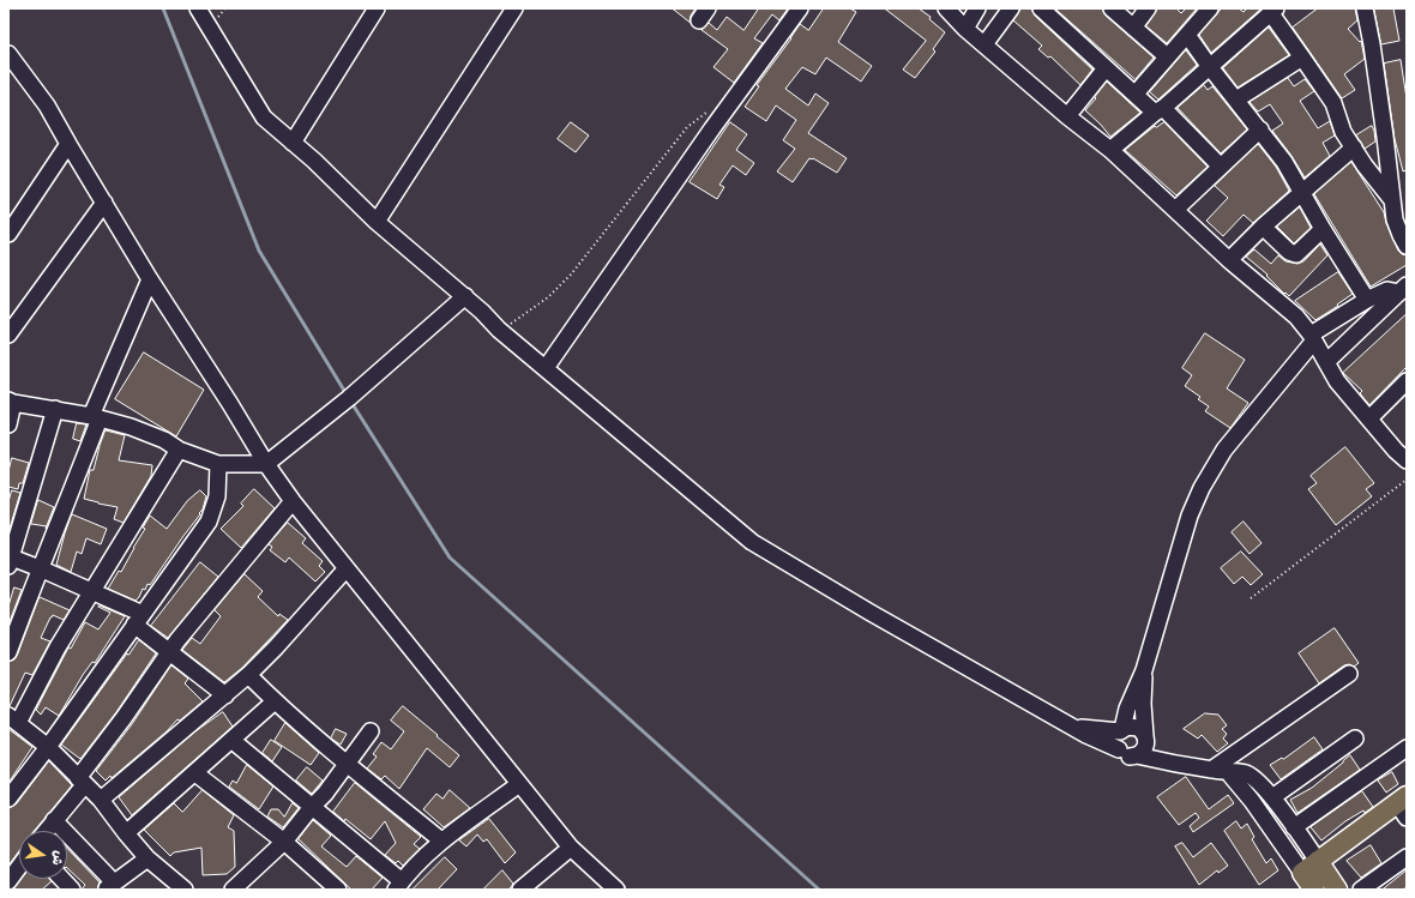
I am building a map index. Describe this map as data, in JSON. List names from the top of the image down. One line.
{"north":"right"}
